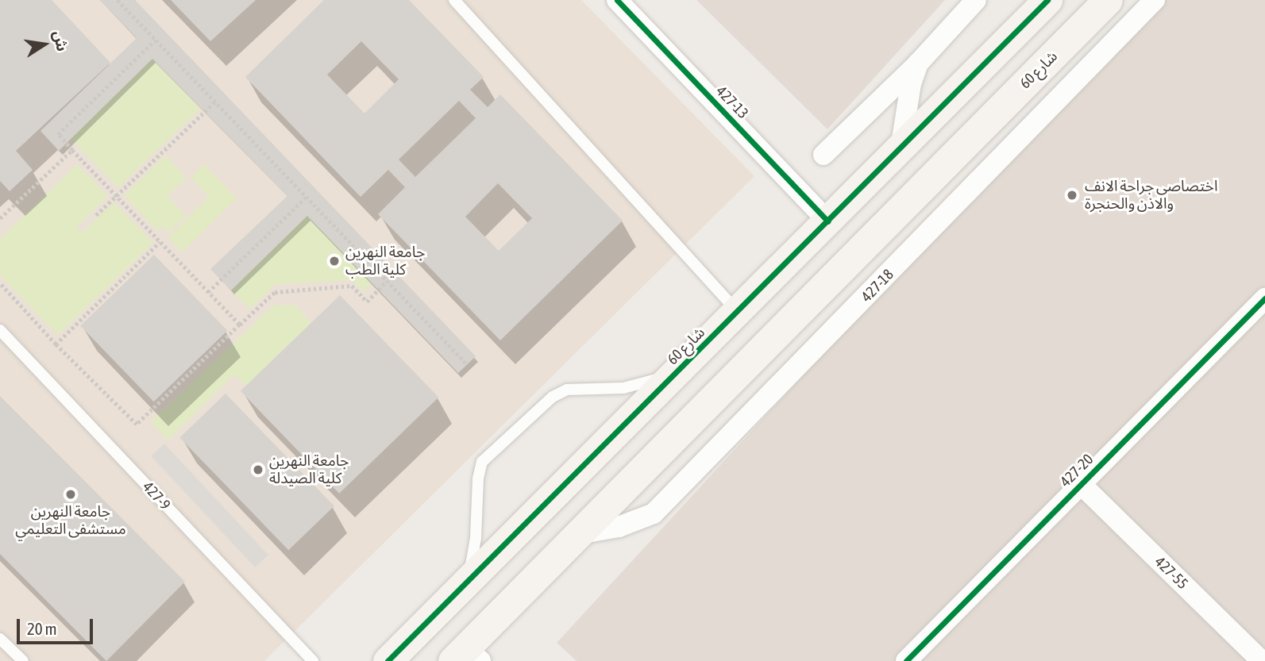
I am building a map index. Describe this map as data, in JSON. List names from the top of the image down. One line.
{"streets":{"street":["شارع 60","427-13","427-18","427-20","427-55"],"lane":["427-9"]},"crossings":[["شارع 60","427-13"],["شارع 60","427-18"],["427-20","427-55"]],"places":["اختصاصي جراحة الانف والاذن والحنجرة","جامعة النهرين كلية الطب","جامعة النهرين كلية الصيدلة","جامعة النهرين مستشفى التعليمي"],"scale_bar":"20 m","north":"right"}
